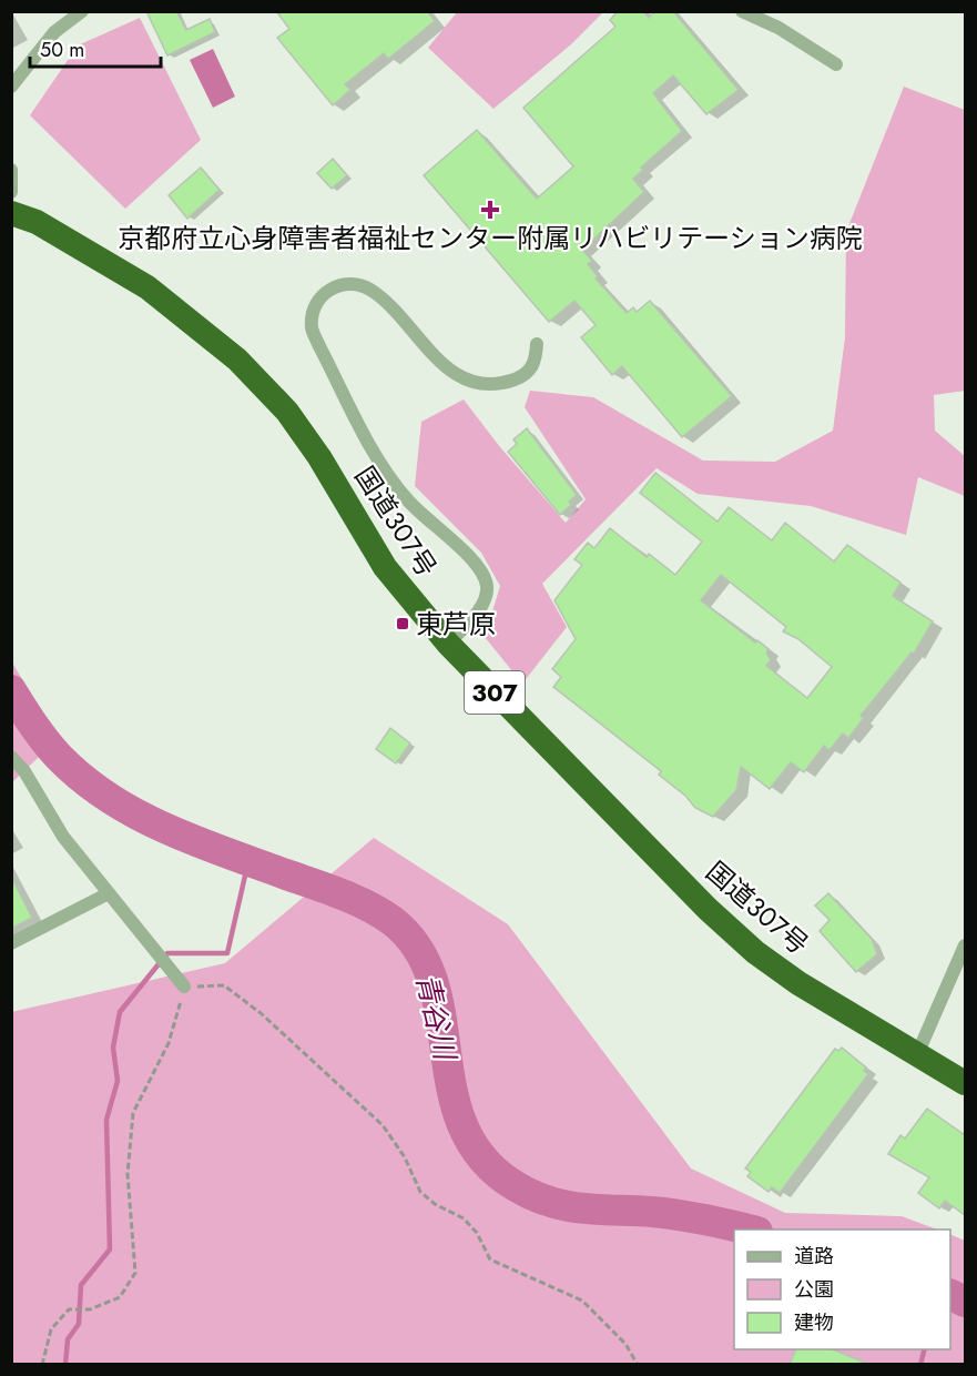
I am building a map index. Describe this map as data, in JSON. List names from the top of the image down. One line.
{"streets":{"highway":["国道307号","307"]},"water":["青谷川"],"places":{"health":["京都府立心身障害者福祉センター附属リハビリテーション病院"],"transit":["東芦原"]},"legend":["道路","公園","建物"],"scale_bar":"50 m"}
